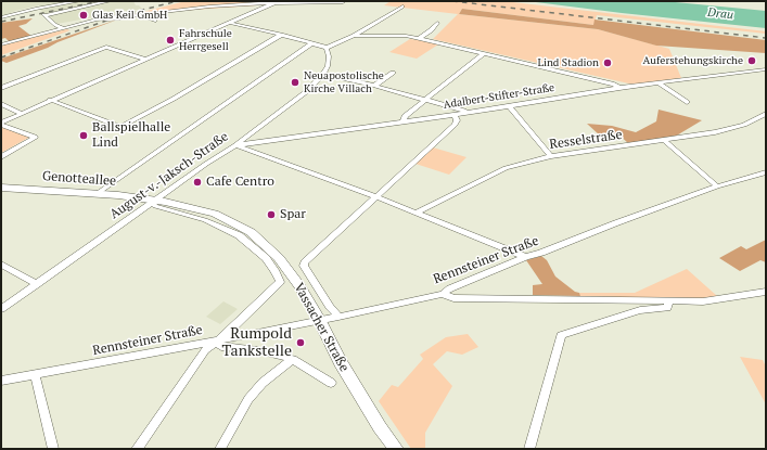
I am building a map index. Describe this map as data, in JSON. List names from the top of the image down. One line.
{"streets":{"main road":["Genotteallee","Vassacher Straße"],"street":["Adalbert-Stifter-Straße","Resselstraße","August-v.-Jaksch-Straße","Rennsteiner Straße"]},"crossings":[["Adalbert-Stifter-Straße","August-v.-Jaksch-Straße"],["August-v.-Jaksch-Straße","Genotteallee"],["August-v.-Jaksch-Straße","Vassacher Straße"],["Genotteallee","Vassacher Straße"],["Rennsteiner Straße","Vassacher Straße"]],"water":["Drau"],"places":["Glas Keil GmbH","Fahrschule Herrgesell","Auferstehungskirche","Lind Stadion","Neuapostolische Kirche Villach","Ballspielhalle Lind","Cafe Centro","Spar","Rumpold Tankstelle"]}
